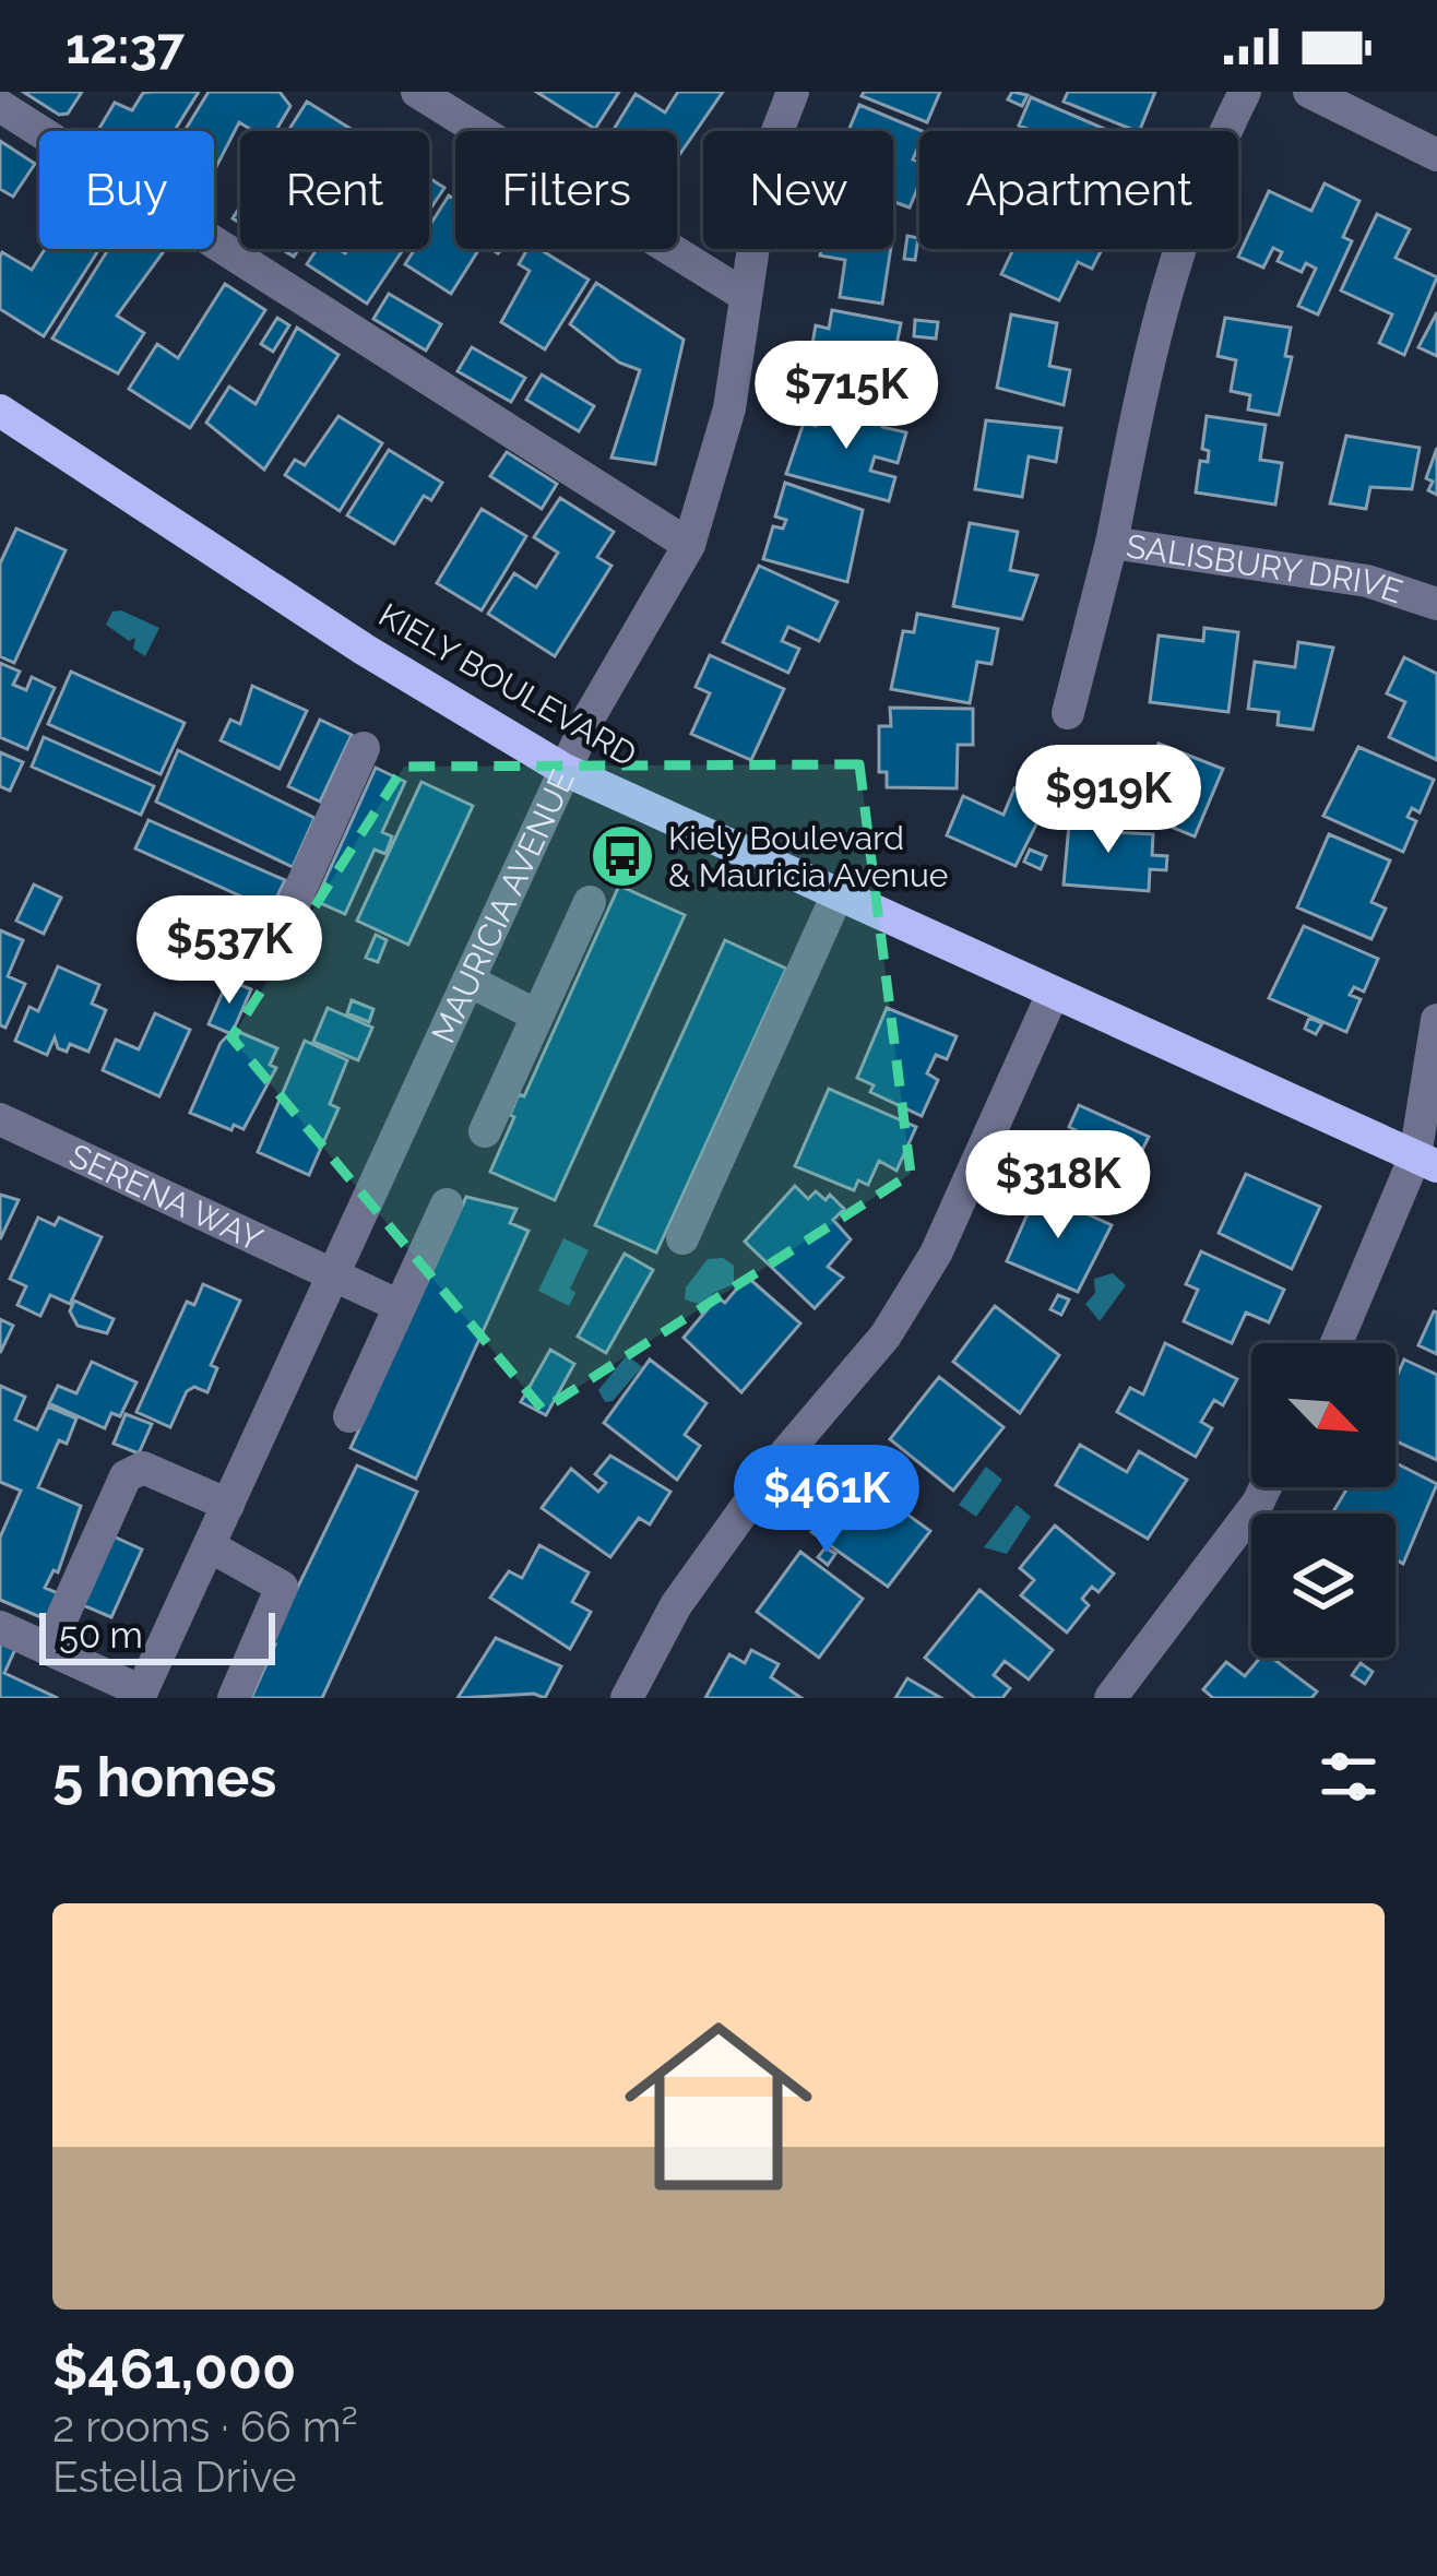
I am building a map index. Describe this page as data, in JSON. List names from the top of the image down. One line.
{"streets":{"main road":["KIELY BOULEVARD"],"street":["SALISBURY DRIVE","MAURICIA AVENUE","SERENA WAY"]},"crossings":[["KIELY BOULEVARD","MAURICIA AVENUE"],["MAURICIA AVENUE","SERENA WAY"]],"places":{"bus stop":["Kiely Boulevard & Mauricia Avenue"]},"scale_bar":"50 m","north":"bottom right","page":{"status":"12:37","chip":["Buy","Rent","Filters","New","Apartment"],"price":["$715K","$919K","$537K","$318K","$461K"],"scale":"50 m","heading":"5 homes","list":[{"name":"$461,000","note":"2 rooms · 66 m² · Estella Drive"}]}}
